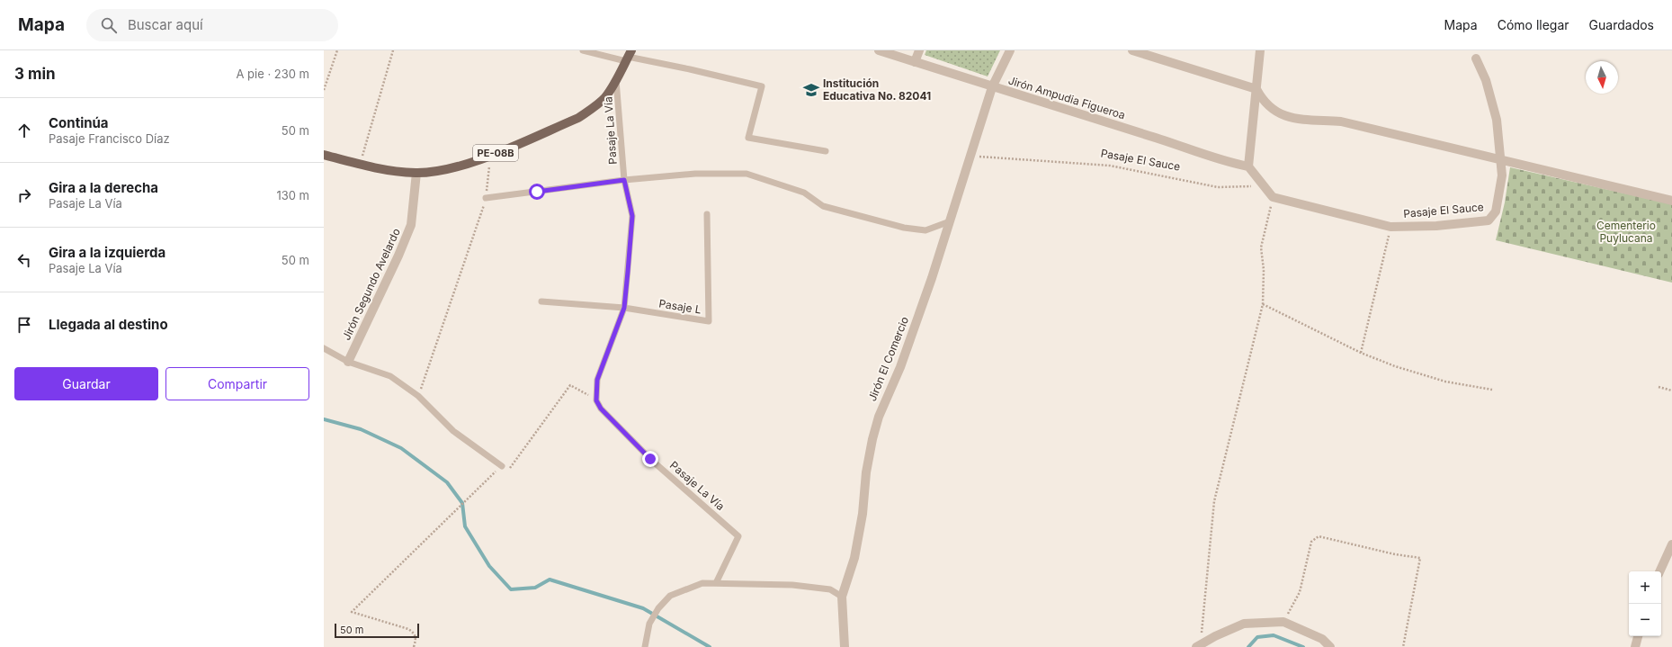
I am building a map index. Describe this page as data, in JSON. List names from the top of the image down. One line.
{"streets":{"main road":["PE-08B"],"street":["Jirón Ampudia Figueroa","Pasaje El Sauce","Jirón Segundo Avelardo","Jirón El Comercio"],"lane":["Pasaje La Vía","Pasaje L"]},"crossings":[["Jirón Ampudia Figueroa","Jirón El Comercio"],["Pasaje La Vía","PE-08B"],["Pasaje La Vía","Pasaje L"],["PE-08B","Jirón Segundo Avelardo"],["Pasaje El Sauce","Jirón El Comercio"]],"parks":["Cementerio Puylucana"],"places":{"school or university":["Institución Educativa No. 82041"]},"scale_bar":"50 m","north":"bottom","page":{"header":"Mapa","search":"Buscar aquí","nav":["Mapa","Cómo llegar","Guardados"],"heading":["3 min","A pie · 230 m"],"list":[["Continúa","Pasaje Francisco Díaz","50 m"],["Gira a la derecha","Pasaje La Vía","130 m"],["Gira a la izquierda","Pasaje La Vía","50 m"],"Llegada al destino"],"buttons":["Guardar","Compartir"],"map_buttons":["+","−"],"scale":"50 m"}}
